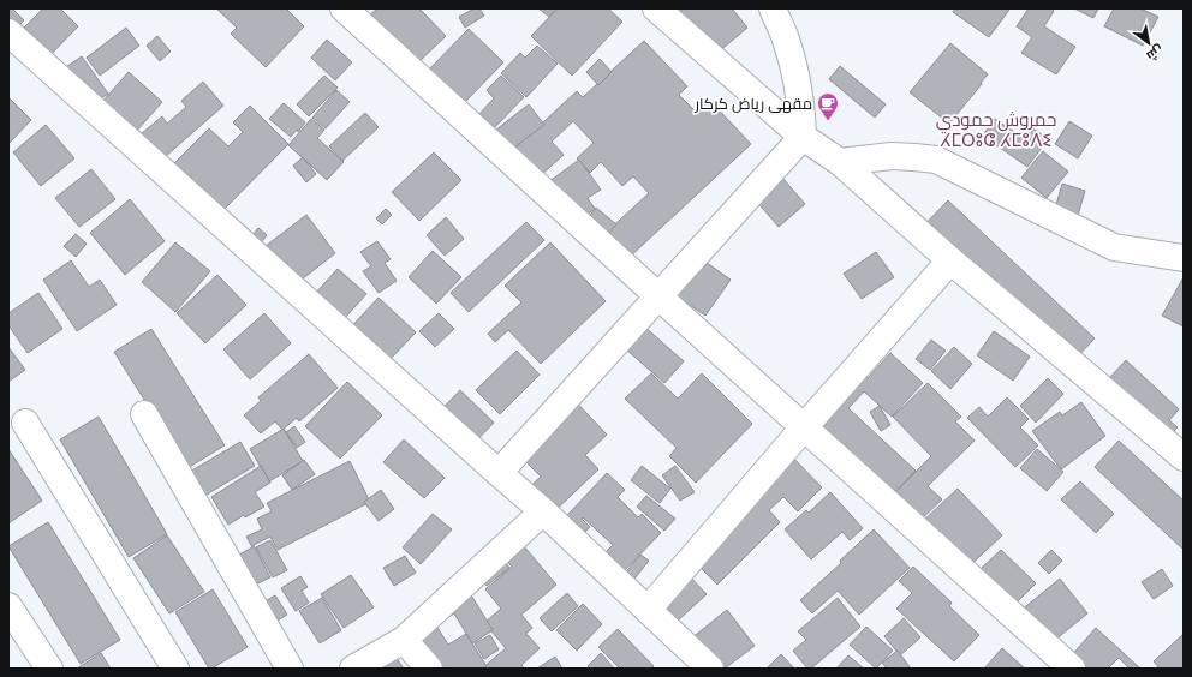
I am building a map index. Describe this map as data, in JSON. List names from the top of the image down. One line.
{"districts":["حمروش حمودي ⵃⵎⵔⵓⵛ ⵃⵎⵓⴷⵉ"],"places":{"cafe":["مقهى رياض كركار"]},"north":"bottom right"}
